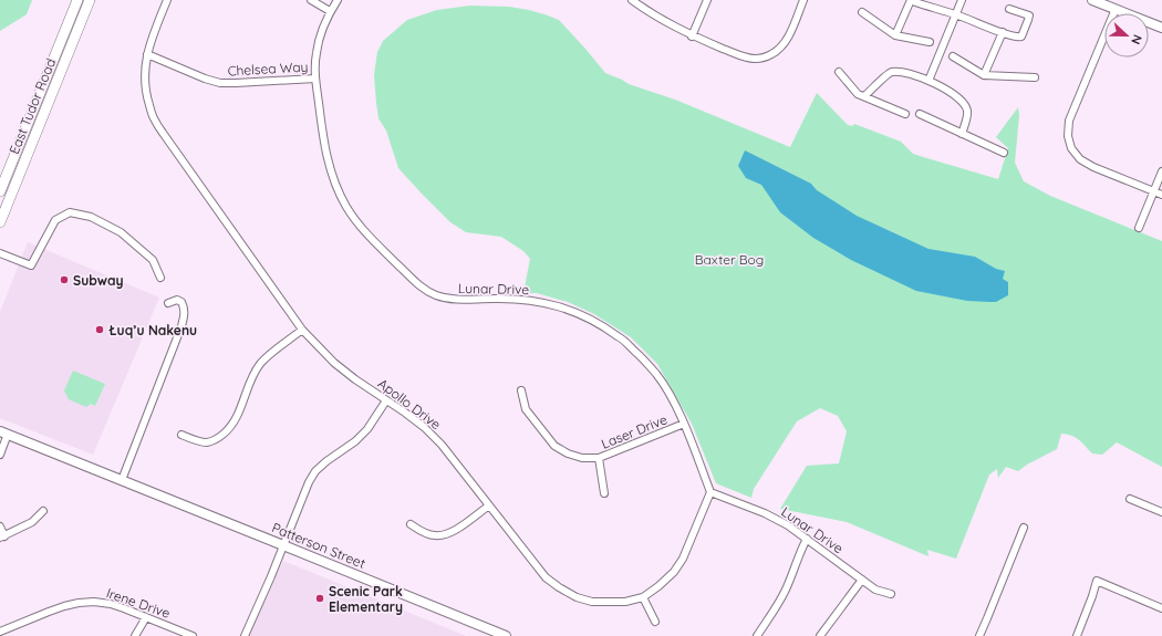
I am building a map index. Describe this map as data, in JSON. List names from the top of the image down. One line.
{"streets":{"main road":["East Tudor Road"],"street":["Chelsea Way","Lunar Drive","Apollo Drive","Laser Drive","Patterson Street","Irene Drive"]},"crossings":[["Chelsea Way","Lunar Drive"],["Chelsea Way","Apollo Drive"],["Lunar Drive","Apollo Drive"],["Lunar Drive","Laser Drive"]],"parks":["Baxter Bog"],"places":["Subway","Łuq’u Nakenu","Scenic Park Elementary"],"north":"right"}
